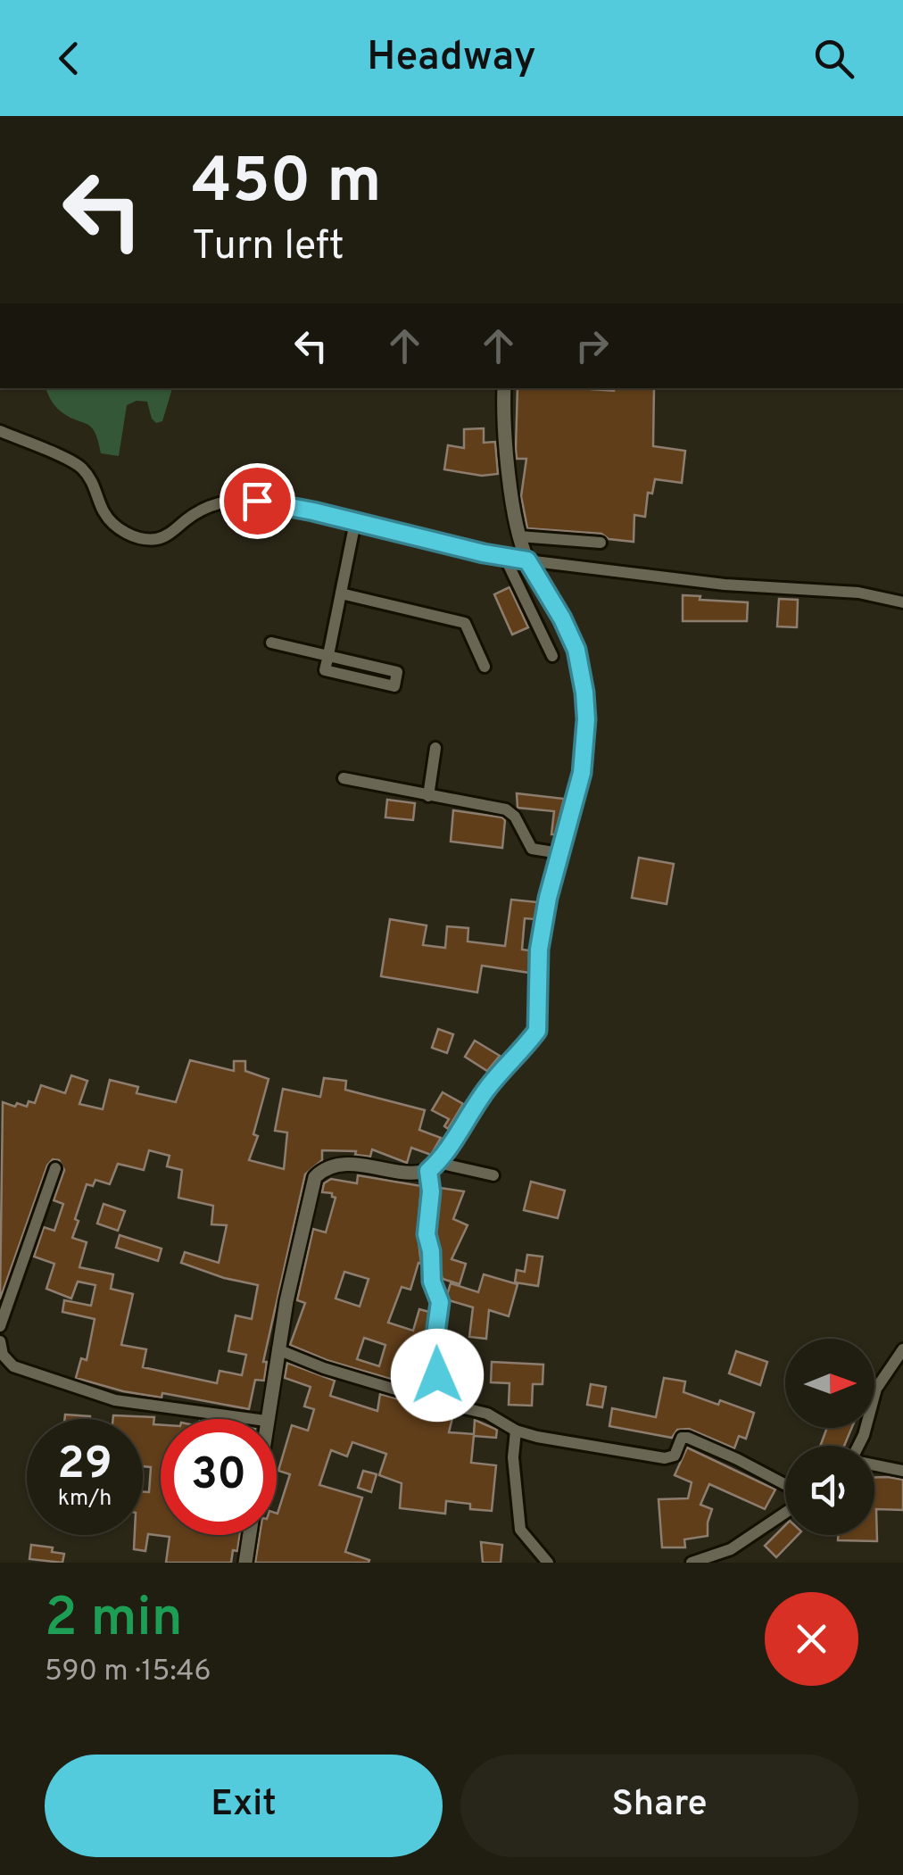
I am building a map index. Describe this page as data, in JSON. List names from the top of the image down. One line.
{"north":"right","page":{"header":"Headway","turn":["450 m","Turn left"],"speed":"29 km/h","limit":"30","heading":["2 min","590 m · 15:46"],"buttons":["Exit","Share"]}}
